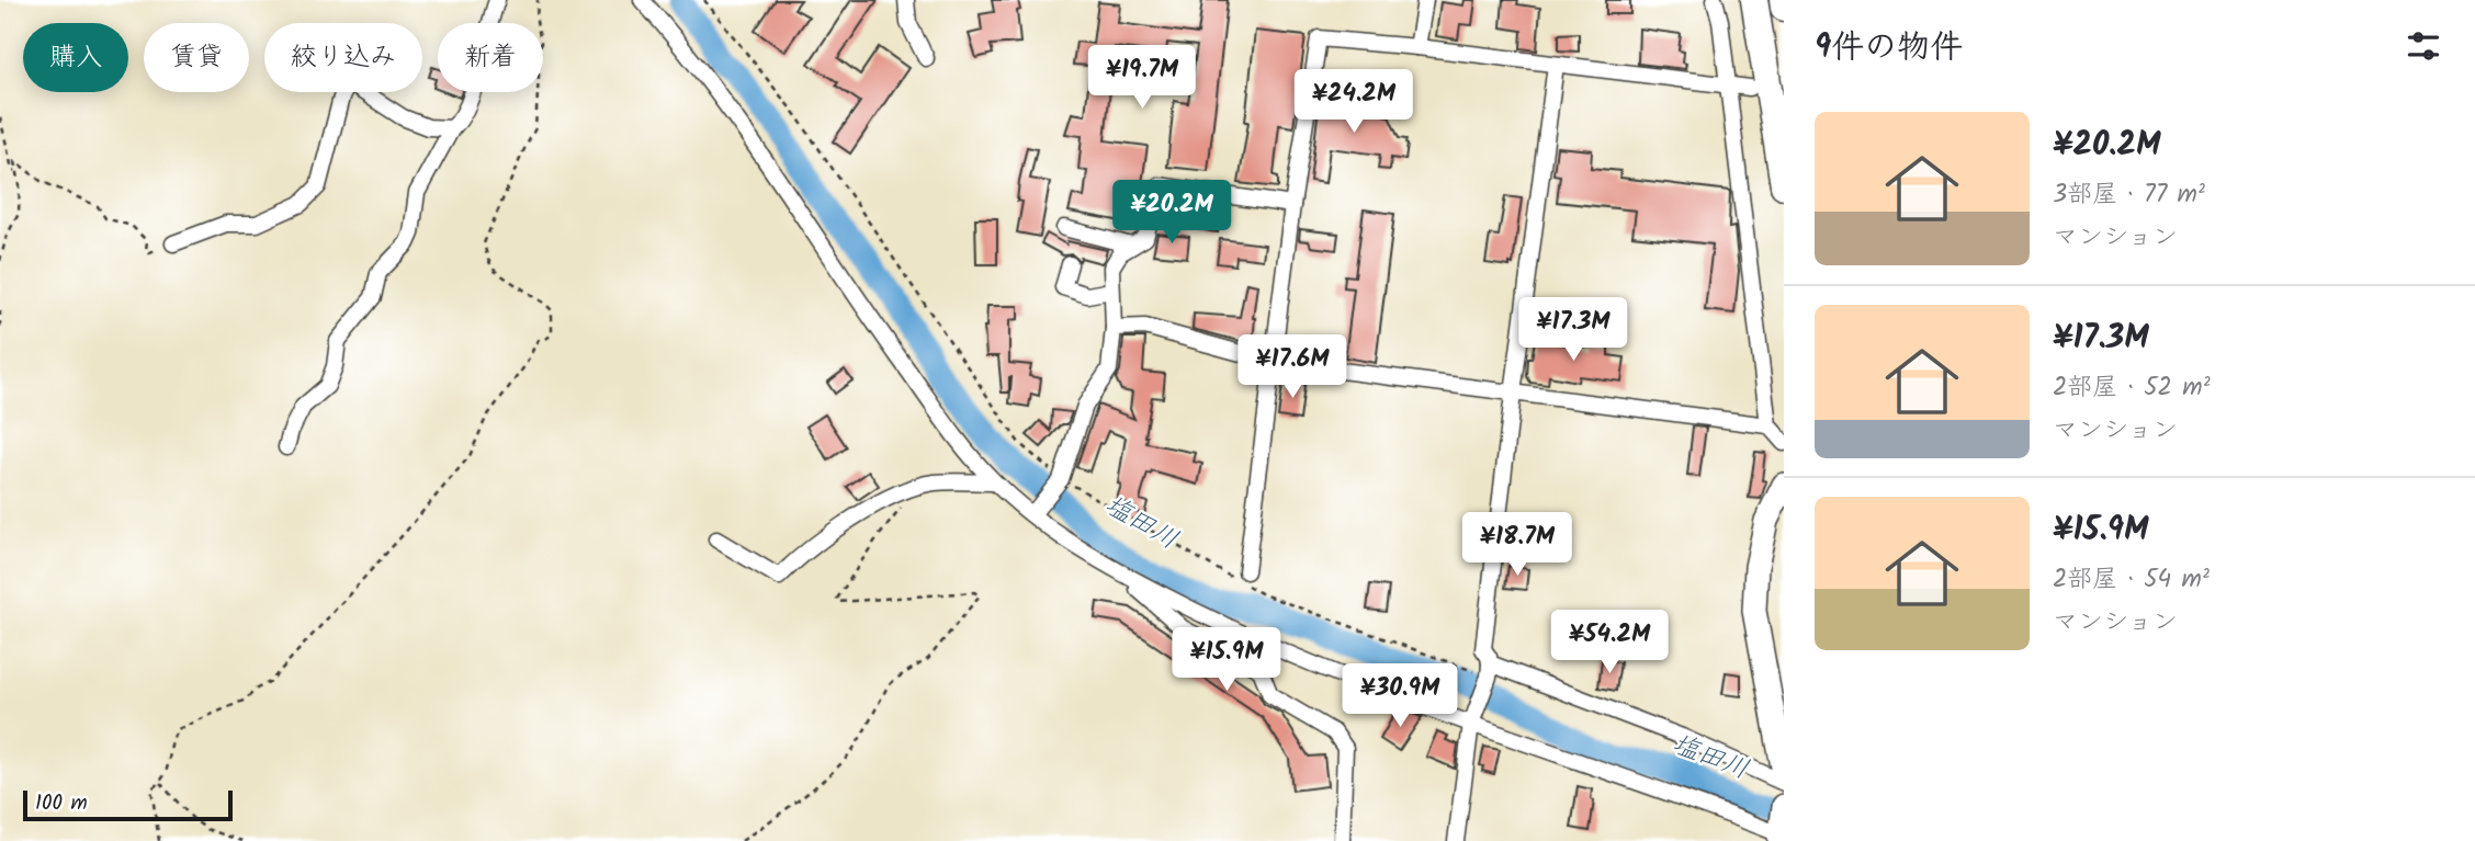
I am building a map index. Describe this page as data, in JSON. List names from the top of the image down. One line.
{"water":["塩田川"],"scale_bar":"100 m","page":{"heading":"9件の物件","chip":["購入","賃貸","絞り込み","新着"],"price":["¥19.7M","¥24.2M","¥20.2M","¥17.3M","¥17.6M","¥18.7M","¥54.2M","¥15.9M","¥30.9M"],"list":[{"name":"¥20.2M","note":"3部屋 · 77 m² · マンション"},{"name":"¥17.3M","note":"2部屋 · 52 m² · マンション"},{"name":"¥15.9M","note":"2部屋 · 54 m² · マンション"}],"scale":"100 m"}}
